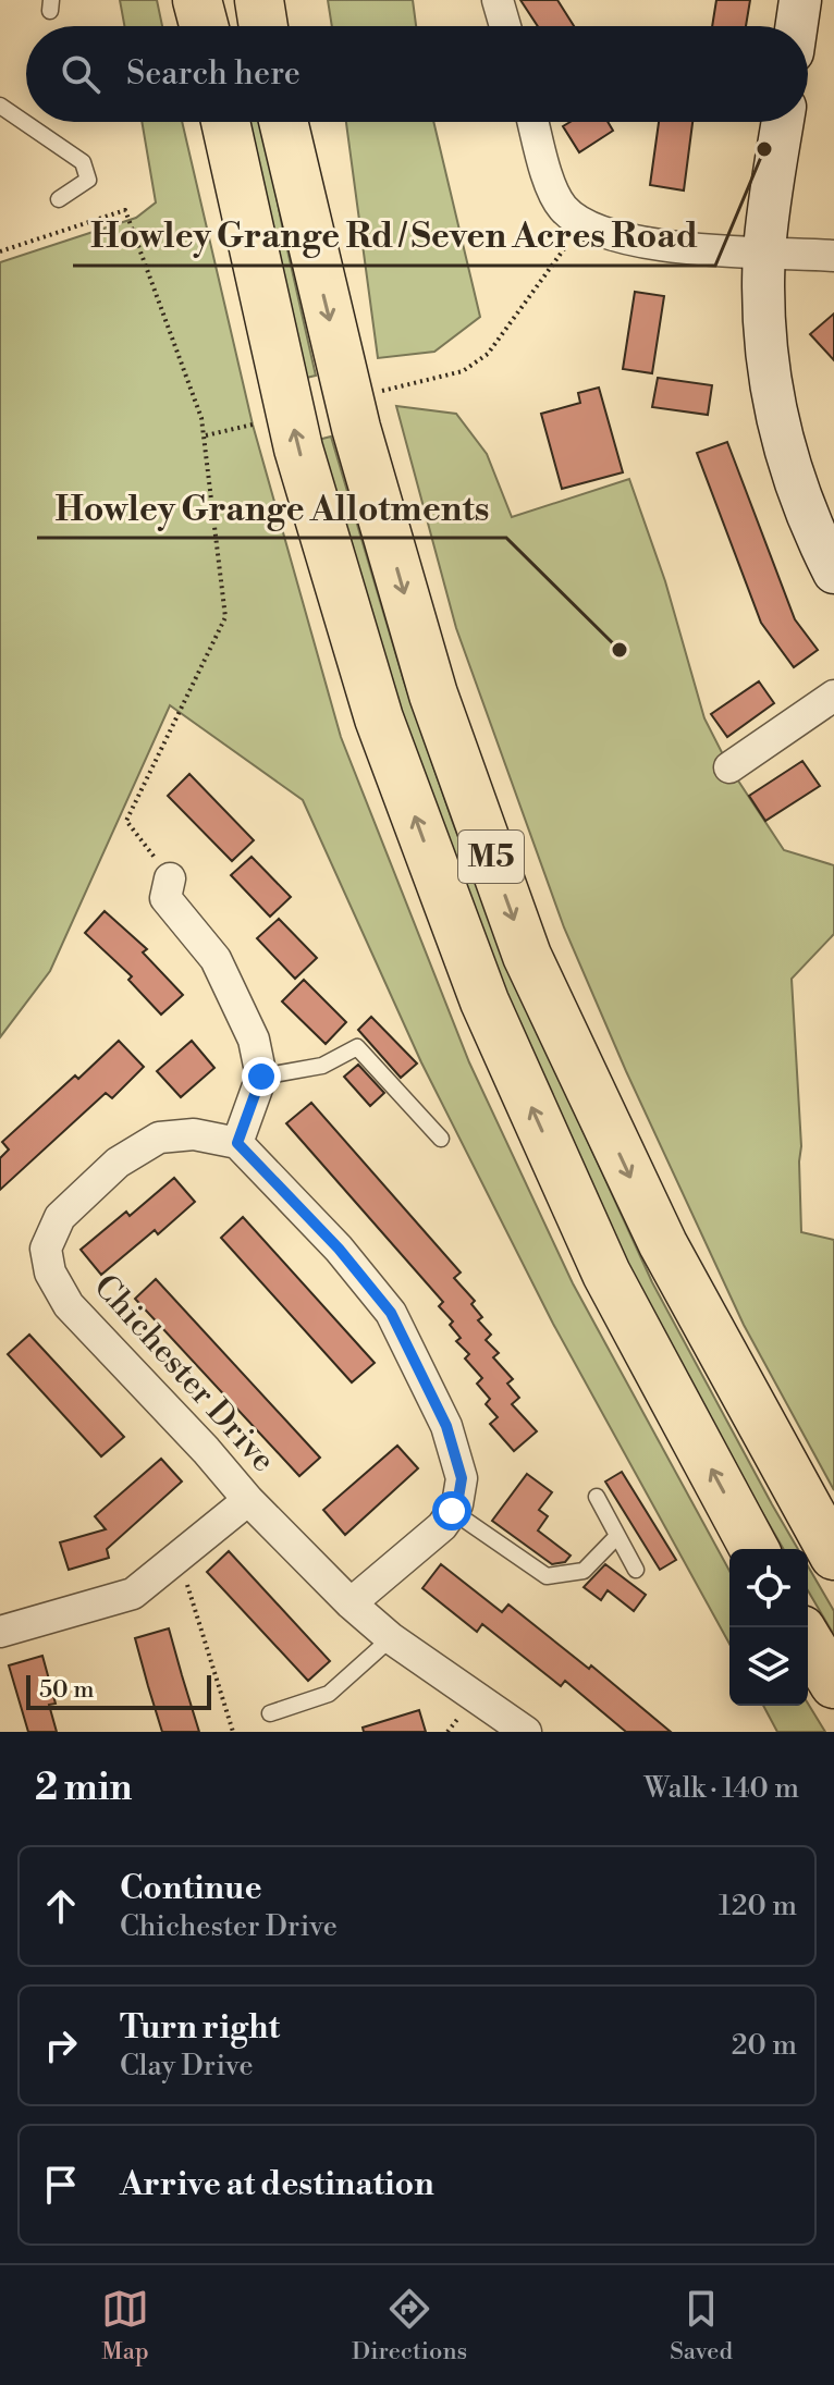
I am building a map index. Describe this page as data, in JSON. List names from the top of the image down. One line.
{"streets":{"highway":["M5"],"street":["Chichester Drive"]},"places":["Howley Grange Rd / Seven Acres Road","Howley Grange Allotments"],"scale_bar":"50 m","page":{"search":"Search here","scale":"50 m","heading":["2 min","Walk · 140 m"],"list":[["Continue","Chichester Drive","120 m"],["Turn right","Clay Drive","20 m"],"Arrive at destination"],"nav":["Map","Directions","Saved"]}}
